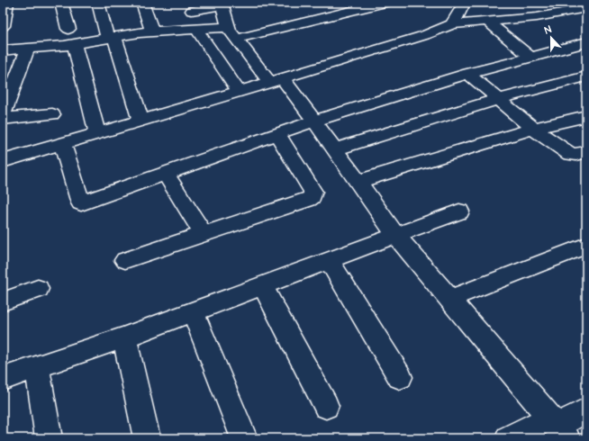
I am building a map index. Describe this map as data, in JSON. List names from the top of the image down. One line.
{"north":"top"}
